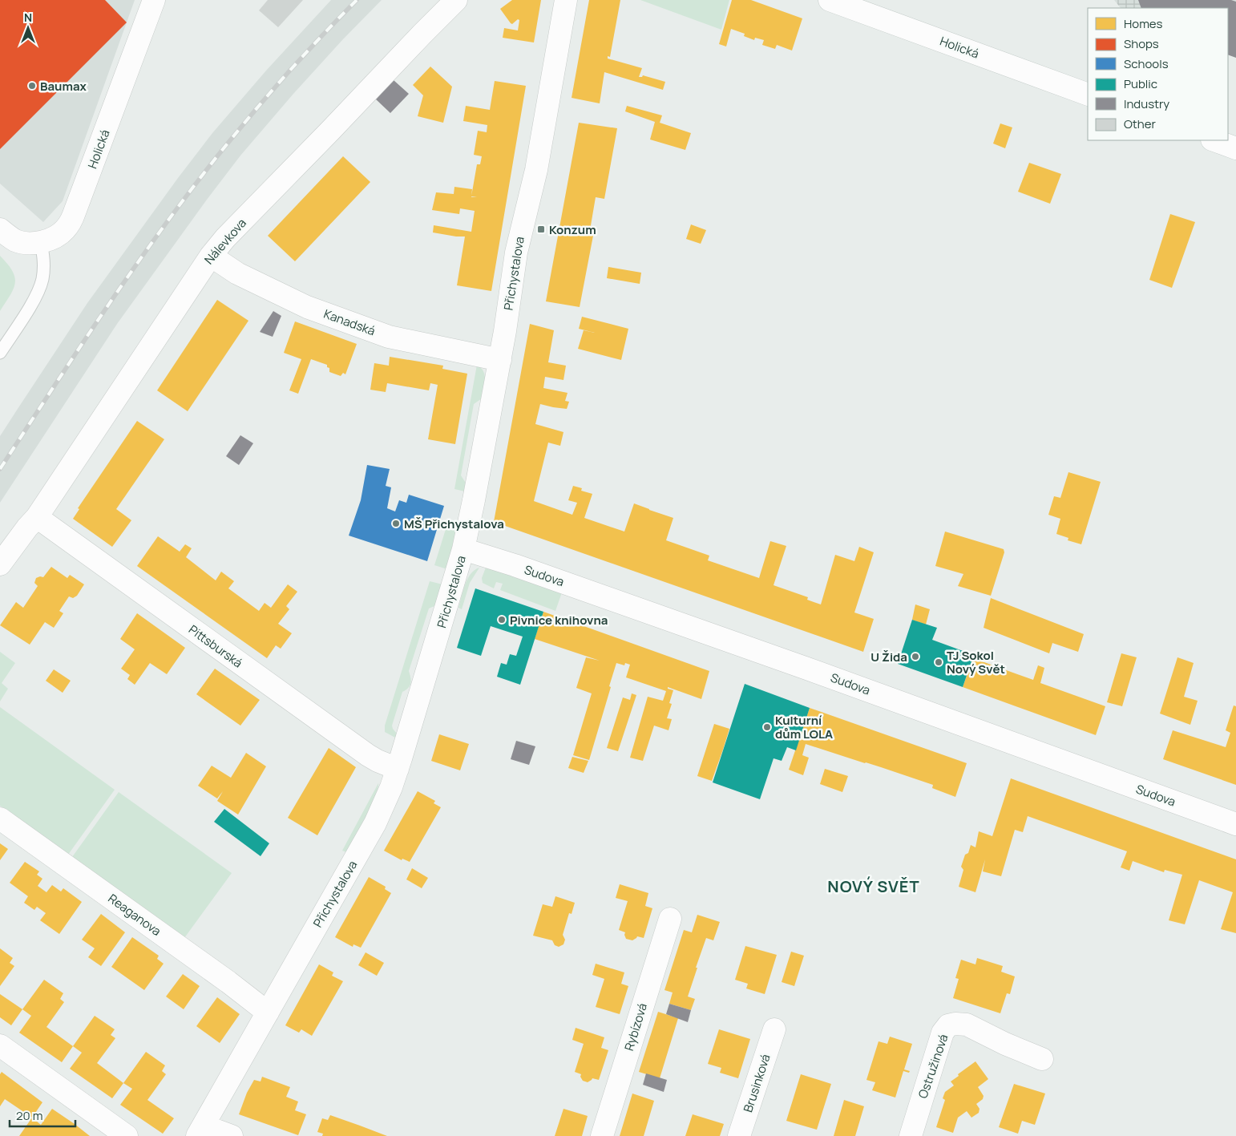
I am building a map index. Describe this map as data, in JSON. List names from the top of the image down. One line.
{"streets":{"street":["Holická","Nálevkova","Přichystalova","Kanadská","Sudova","Pittsburská","Reaganova","Rybízová","Ostružinová","Brusinková"]},"crossings":[["Nálevkova","Kanadská"],["Nálevkova","Pittsburská"],["Přichystalova","Kanadská"],["Přichystalova","Sudova"],["Přichystalova","Pittsburská"],["Přichystalova","Reaganova"]],"districts":["NOVÝ SVĚT"],"places":{"other":["Baumax","MŠ Přichystalova","Pivnice knihovna","U Žida","TJ Sokol Nový Svět","Kulturní dům LOLA"],"transit":["Konzum"]},"legend":["Homes","Shops","Schools","Public","Industry","Other"],"scale_bar":"20 m","north":"top"}
